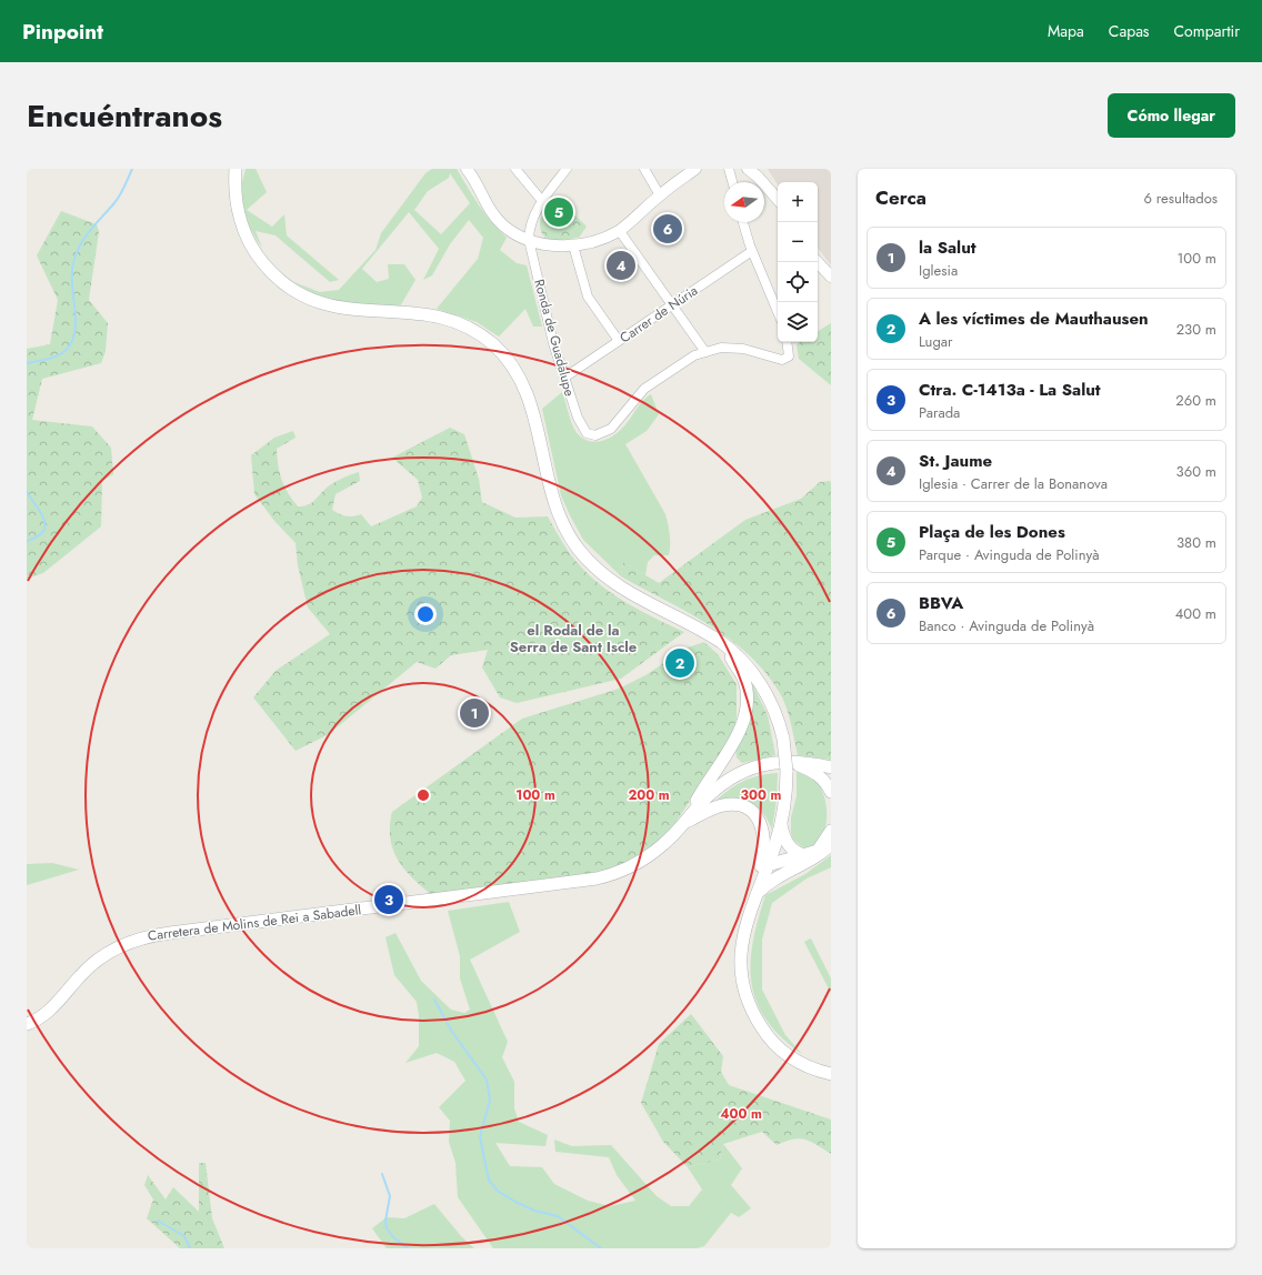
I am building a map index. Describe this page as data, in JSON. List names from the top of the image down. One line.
{"streets":{"main road":["Carretera de Molins de Rei a Sabadell"],"street":["Carrer de Núria","Ronda de Guadalupe"]},"crossings":[["Carrer de Núria","Ronda de Guadalupe"]],"districts":["el Rodal de la Serra de Sant Iscle"],"north":"left","page":{"header":"Pinpoint","nav":["Mapa","Capas","Compartir"],"title":"Encuéntranos","buttons":"Cómo llegar","heading":["Cerca","6 resultados"],"map_buttons":["+","−"],"pins":["5","6","4","2","1","3"],"list":[{"mark":"1","name":"la Salut","note":"Iglesia","value":"100 m"},{"mark":"2","name":"A les víctimes de Mauthausen","note":"Lugar","value":"230 m"},{"mark":"3","name":"Ctra. C-1413a - La Salut","note":"Parada","value":"260 m"},{"mark":"4","name":"St. Jaume","note":"Iglesia · Carrer de la Bonanova","value":"360 m"},{"mark":"5","name":"Plaça de les Dones","note":"Parque · Avinguda de Polinyà","value":"380 m"},{"mark":"6","name":"BBVA","note":"Banco · Avinguda de Polinyà","value":"400 m"}]},"rings":["100 m","200 m","300 m","400 m"]}
